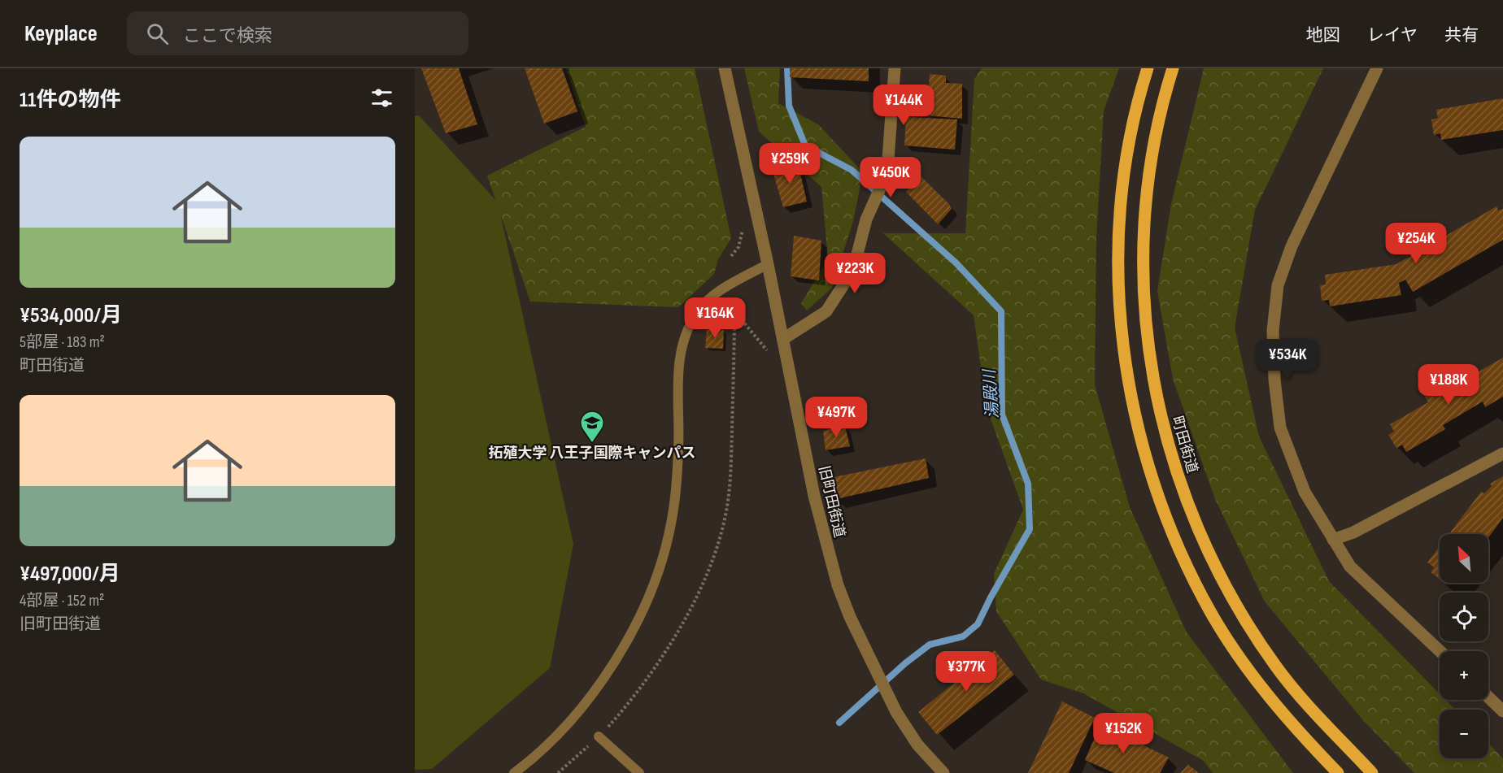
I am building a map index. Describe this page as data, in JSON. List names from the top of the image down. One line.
{"streets":{"main road":["町田街道"],"street":["旧町田街道"]},"water":["湯殿川"],"places":{"school or university":["拓殖大学 八王子国際キャンパス"]},"north":"top left","page":{"header":"Keyplace","search":"ここで検索","nav":["地図","レイヤ","共有"],"heading":"11件の物件","price":["¥144K","¥259K","¥450K","¥254K","¥223K","¥164K","¥534K","¥188K","¥497K","¥377K","¥152K"],"list":[{"name":"¥534,000/月","note":"5部屋 · 183 m² · 町田街道"},{"name":"¥497,000/月","note":"4部屋 · 152 m² · 旧町田街道"}],"map_buttons":["+","−"]}}
